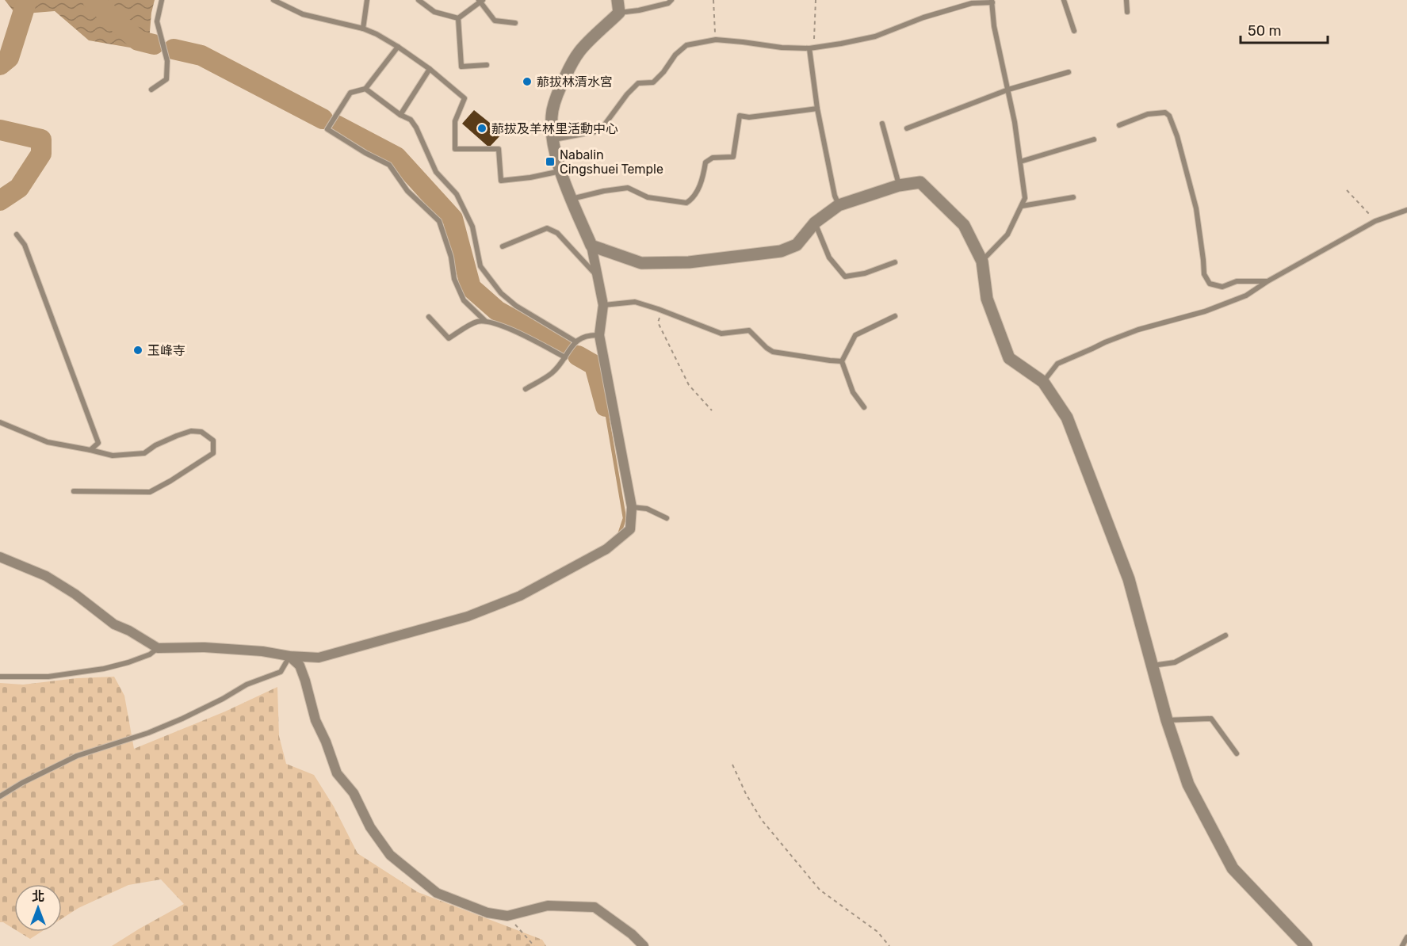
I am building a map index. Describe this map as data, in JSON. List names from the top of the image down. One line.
{"places":{"other":["𦰡拔林清水宮","𦰡拔及羊林里活動中心","玉峰寺"],"transit":["Nabalin Cingshuei Temple"]},"scale_bar":"50 m","north":"top"}
